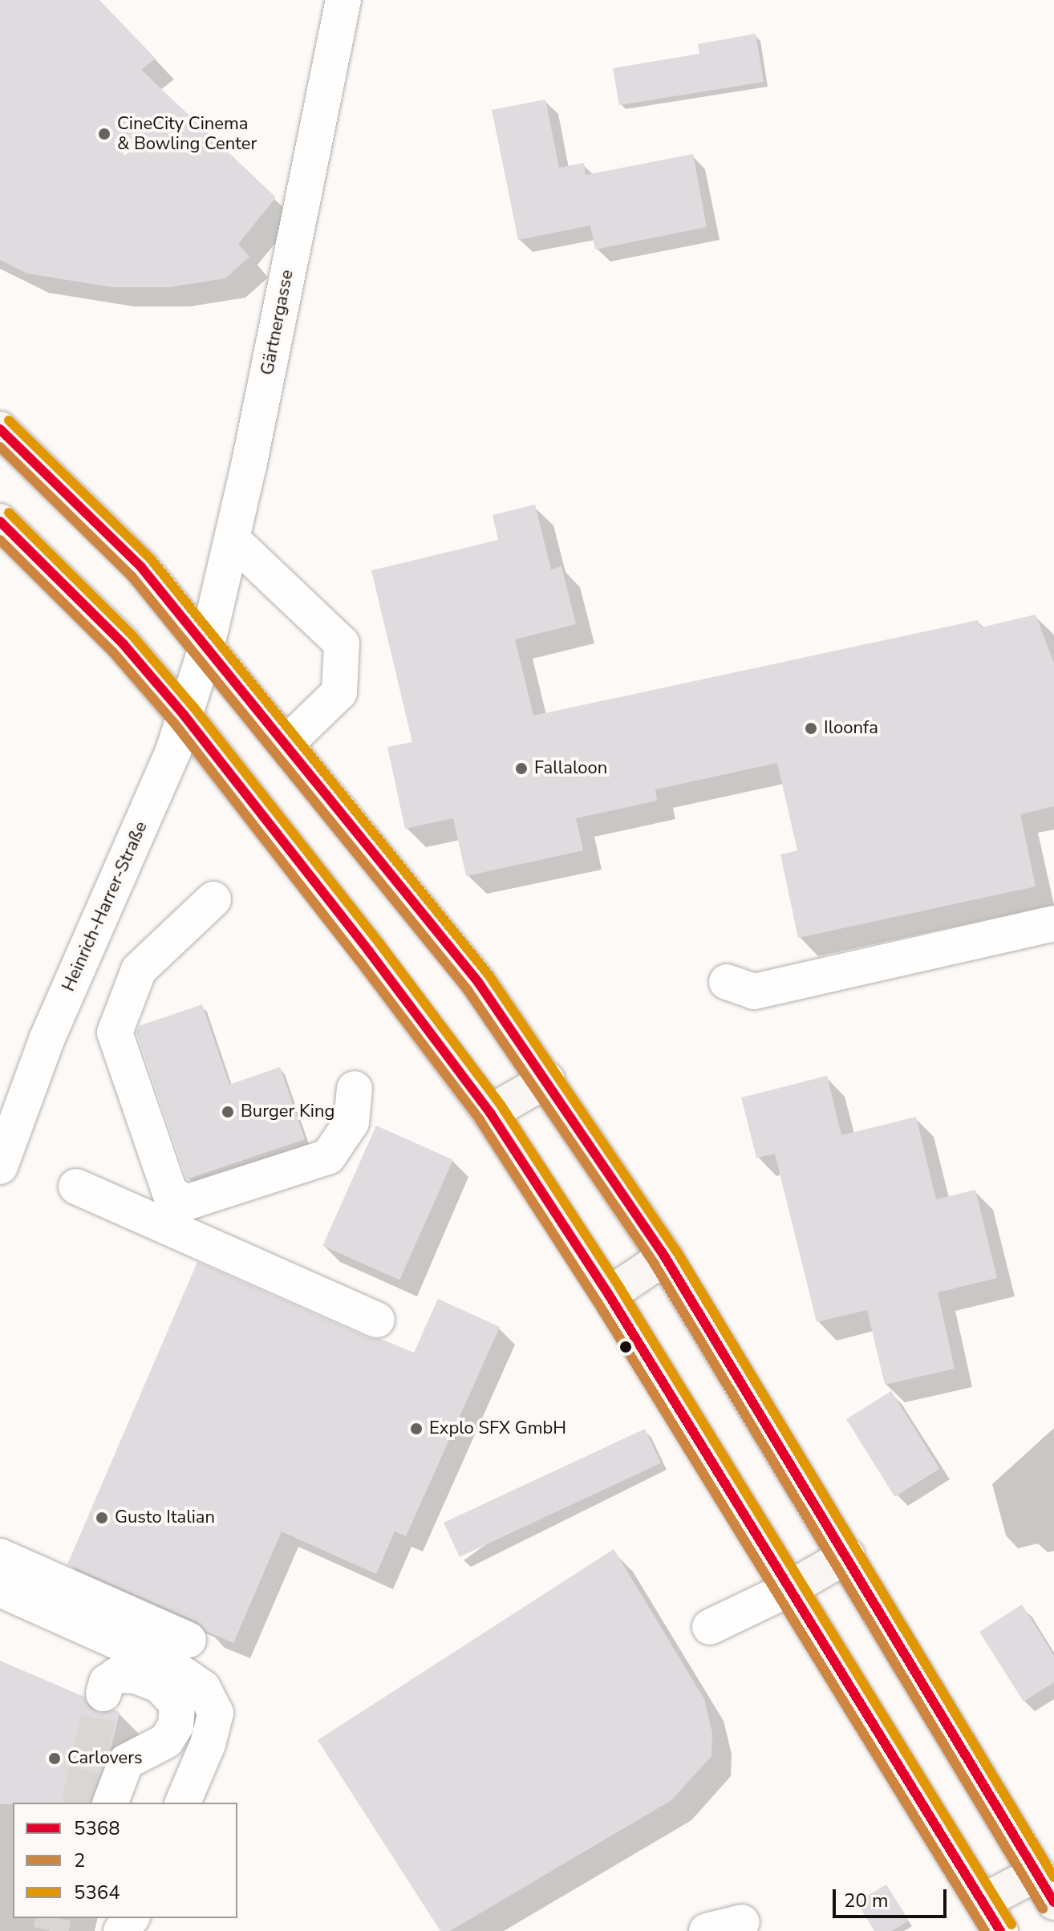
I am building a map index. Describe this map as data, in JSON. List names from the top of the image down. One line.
{"streets":{"street":["Gärtnergasse","Heinrich-Harrer-Straße"]},"crossings":[["Gärtnergasse","Heinrich-Harrer-Straße"]],"places":["CineCity Cinema & Bowling Center","Iloonfa","Fallaloon","Burger King","Explo SFX GmbH","Gusto Italian","Carlovers"],"lines":["transit line 5364","transit line 5368","transit line 2"],"legend":["5368","2","5364"],"scale_bar":"20 m"}
